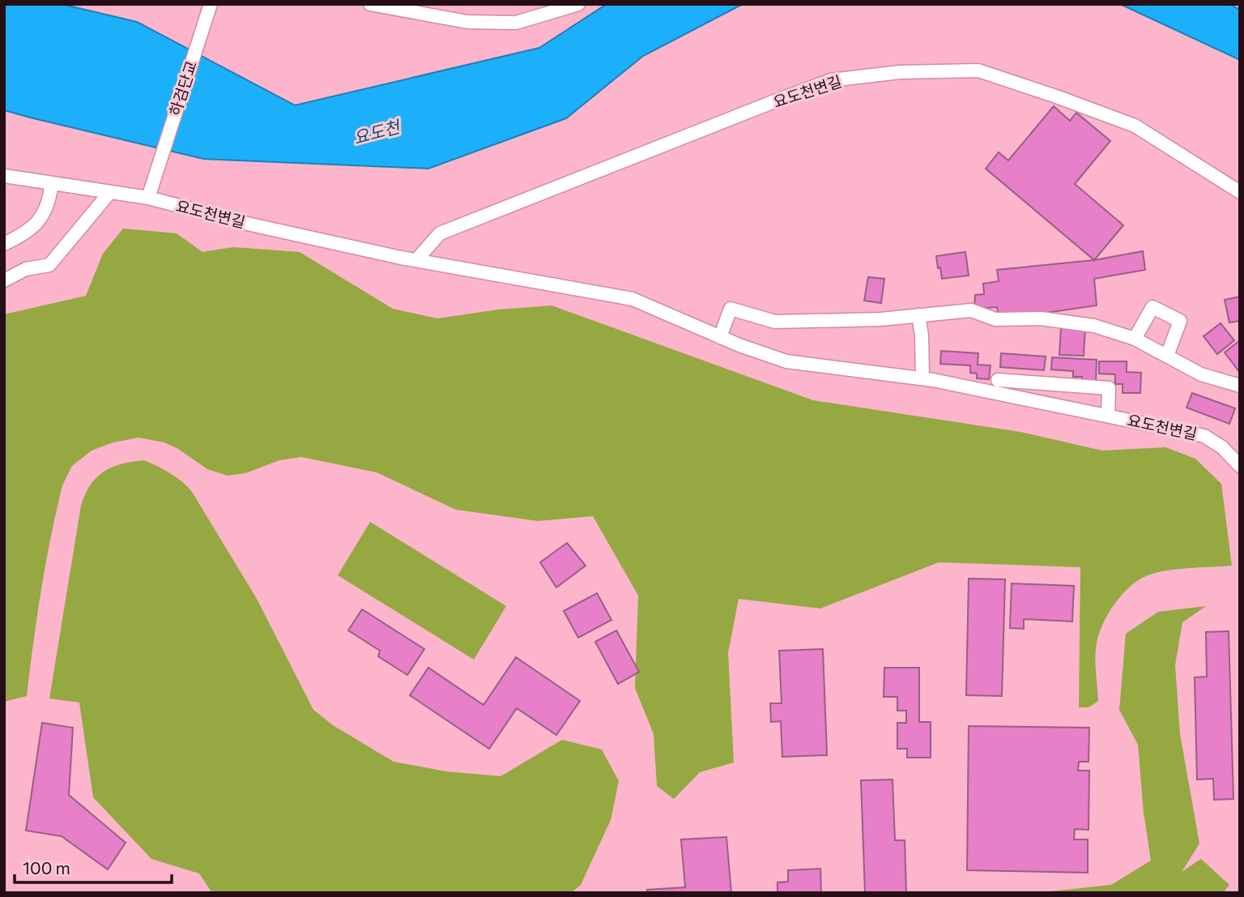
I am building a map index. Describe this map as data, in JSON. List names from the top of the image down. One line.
{"streets":{"street":["하검단교","요도천변길"]},"crossings":[["하검단교","요도천변길"]],"water":["요도천"],"scale_bar":"100 m"}
